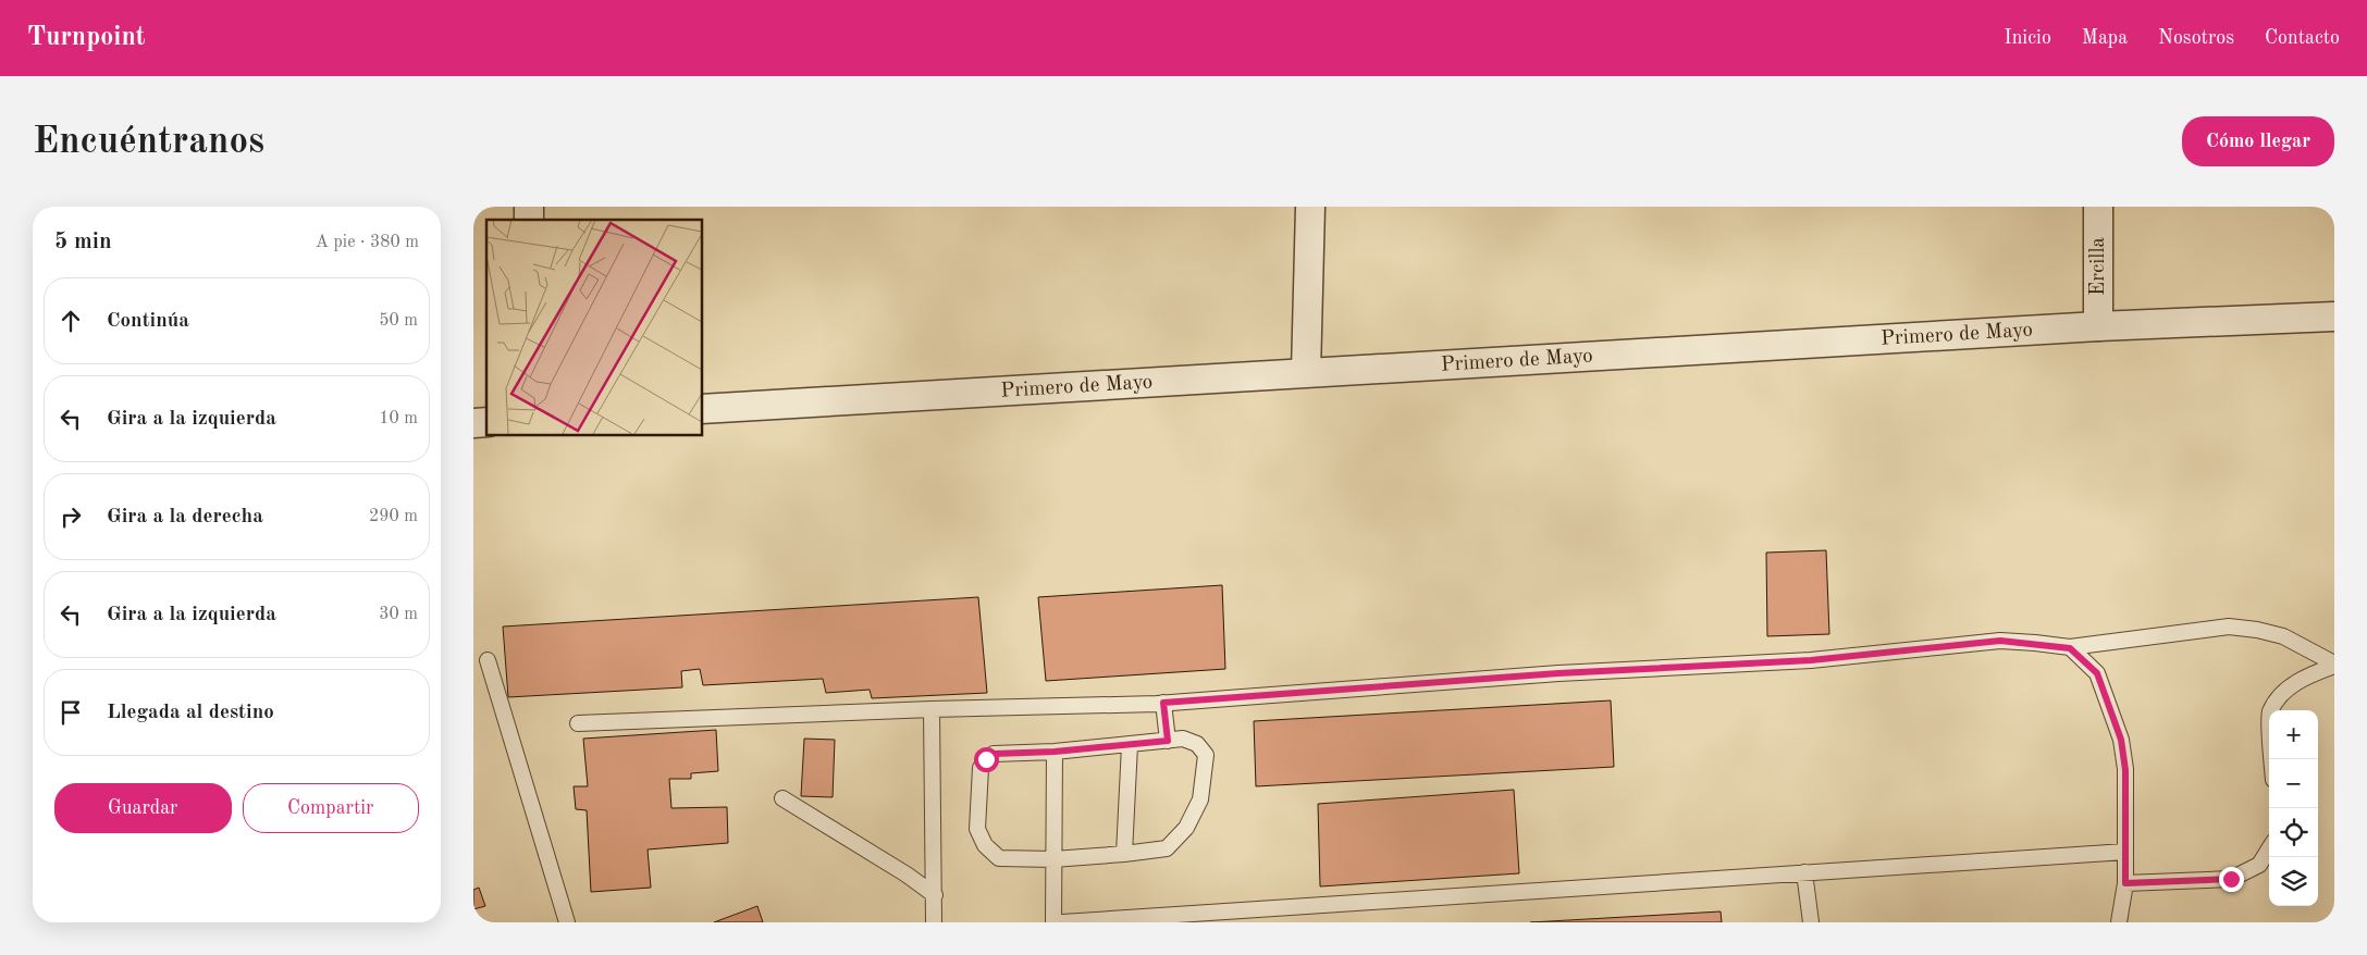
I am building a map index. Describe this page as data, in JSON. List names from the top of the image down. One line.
{"streets":{"street":["Ercilla","Primero de Mayo"]},"crossings":[["Ercilla","Primero de Mayo"]],"page":{"header":"Turnpoint","nav":["Inicio","Mapa","Nosotros","Contacto"],"buttons":["Cómo llegar",["Guardar","Compartir"]],"title":"Encuéntranos","heading":["5 min","A pie · 380 m"],"list":[["Continúa","50 m"],["Gira a la izquierda","10 m"],["Gira a la derecha","290 m"],["Gira a la izquierda","30 m"],"Llegada al destino"],"map_buttons":["+","−"]}}
